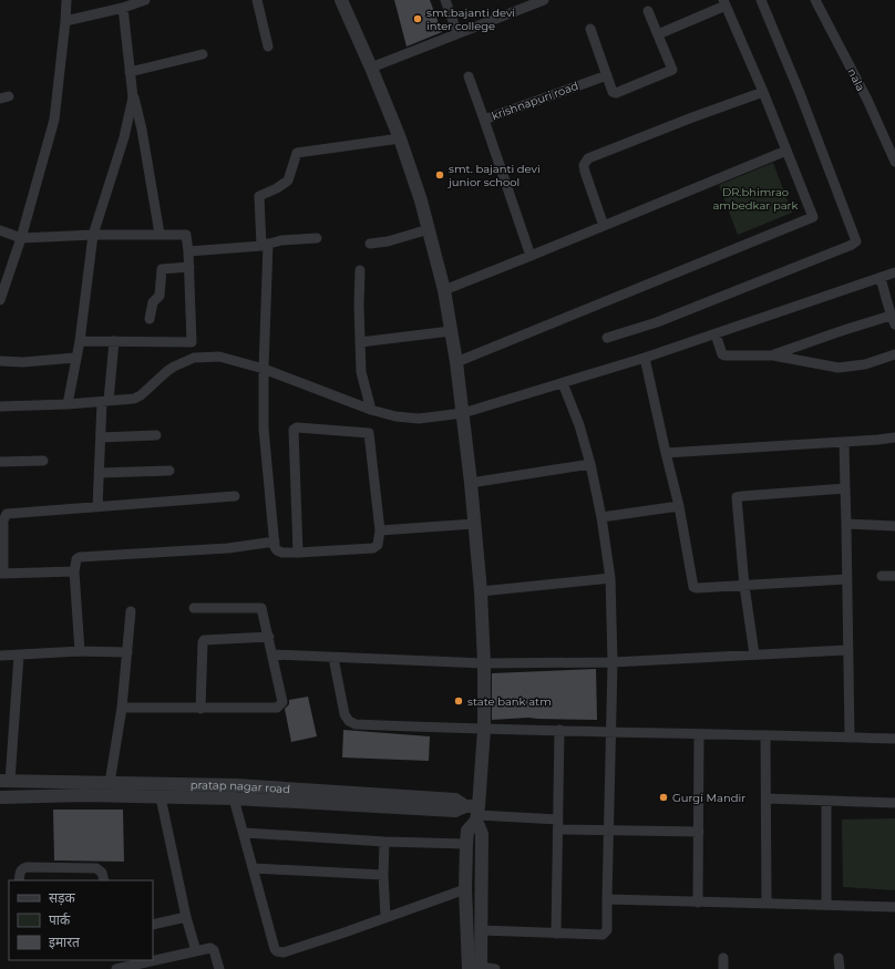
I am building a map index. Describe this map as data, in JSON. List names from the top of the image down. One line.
{"streets":{"street":["nala","krishnapuri road","pratap nagar road"]},"parks":["DR.bhimrao ambedkar park"],"places":["smt.bajanti devi inter college","smt. bajanti devi junior school","state bank atm","Gurgi Mandir"],"legend":["सड़क","पार्क","इमारत"]}
